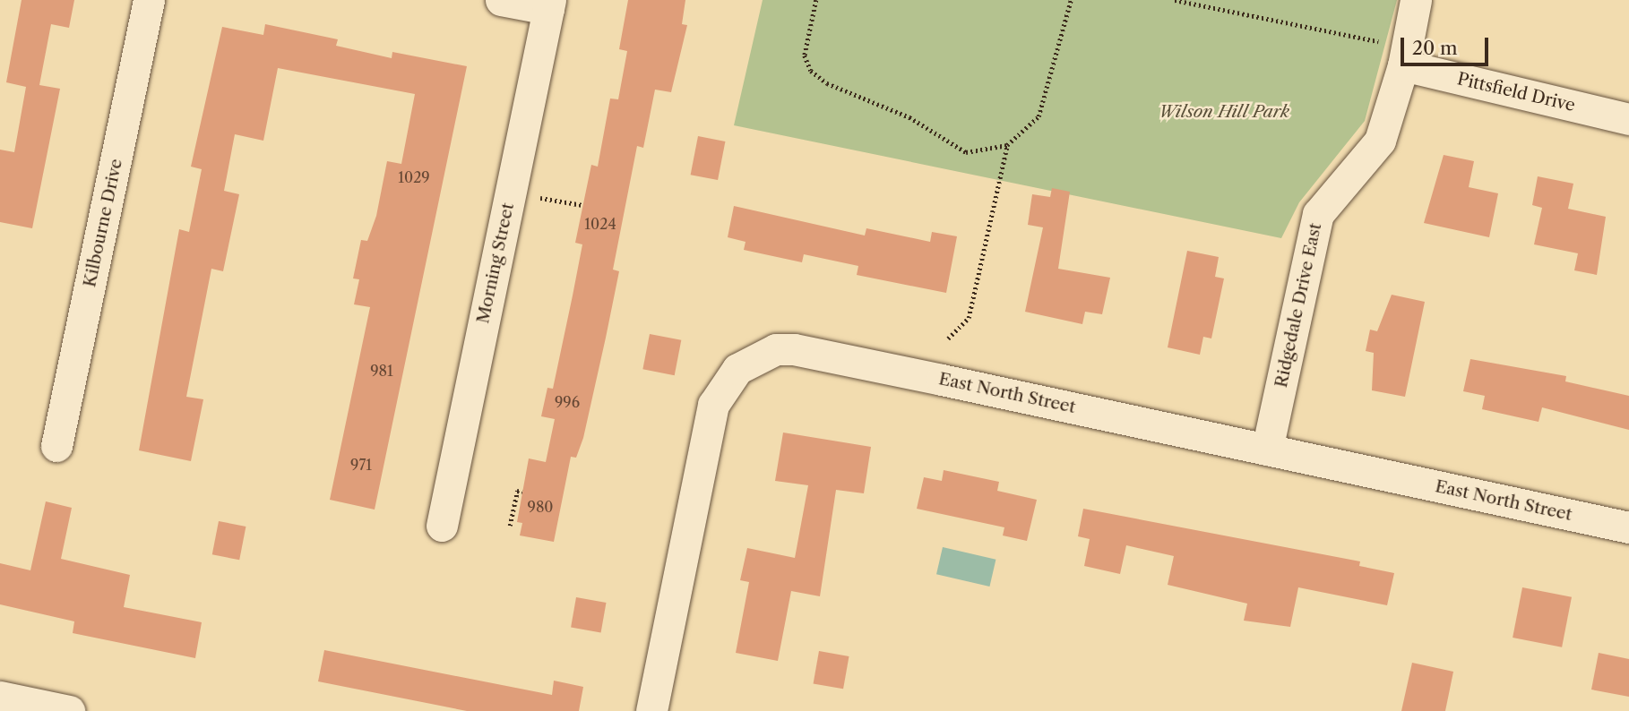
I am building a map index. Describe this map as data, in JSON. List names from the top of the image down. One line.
{"streets":{"street":["Pittsfield Drive","Kilbourne Drive","Morning Street","Ridgedale Drive East","East North Street"]},"crossings":[["Pittsfield Drive","Ridgedale Drive East"],["Ridgedale Drive East","East North Street"]],"parks":["Wilson Hill Park"],"house_numbers":["1029","1024","981","996","971","980"],"scale_bar":"20 m"}
